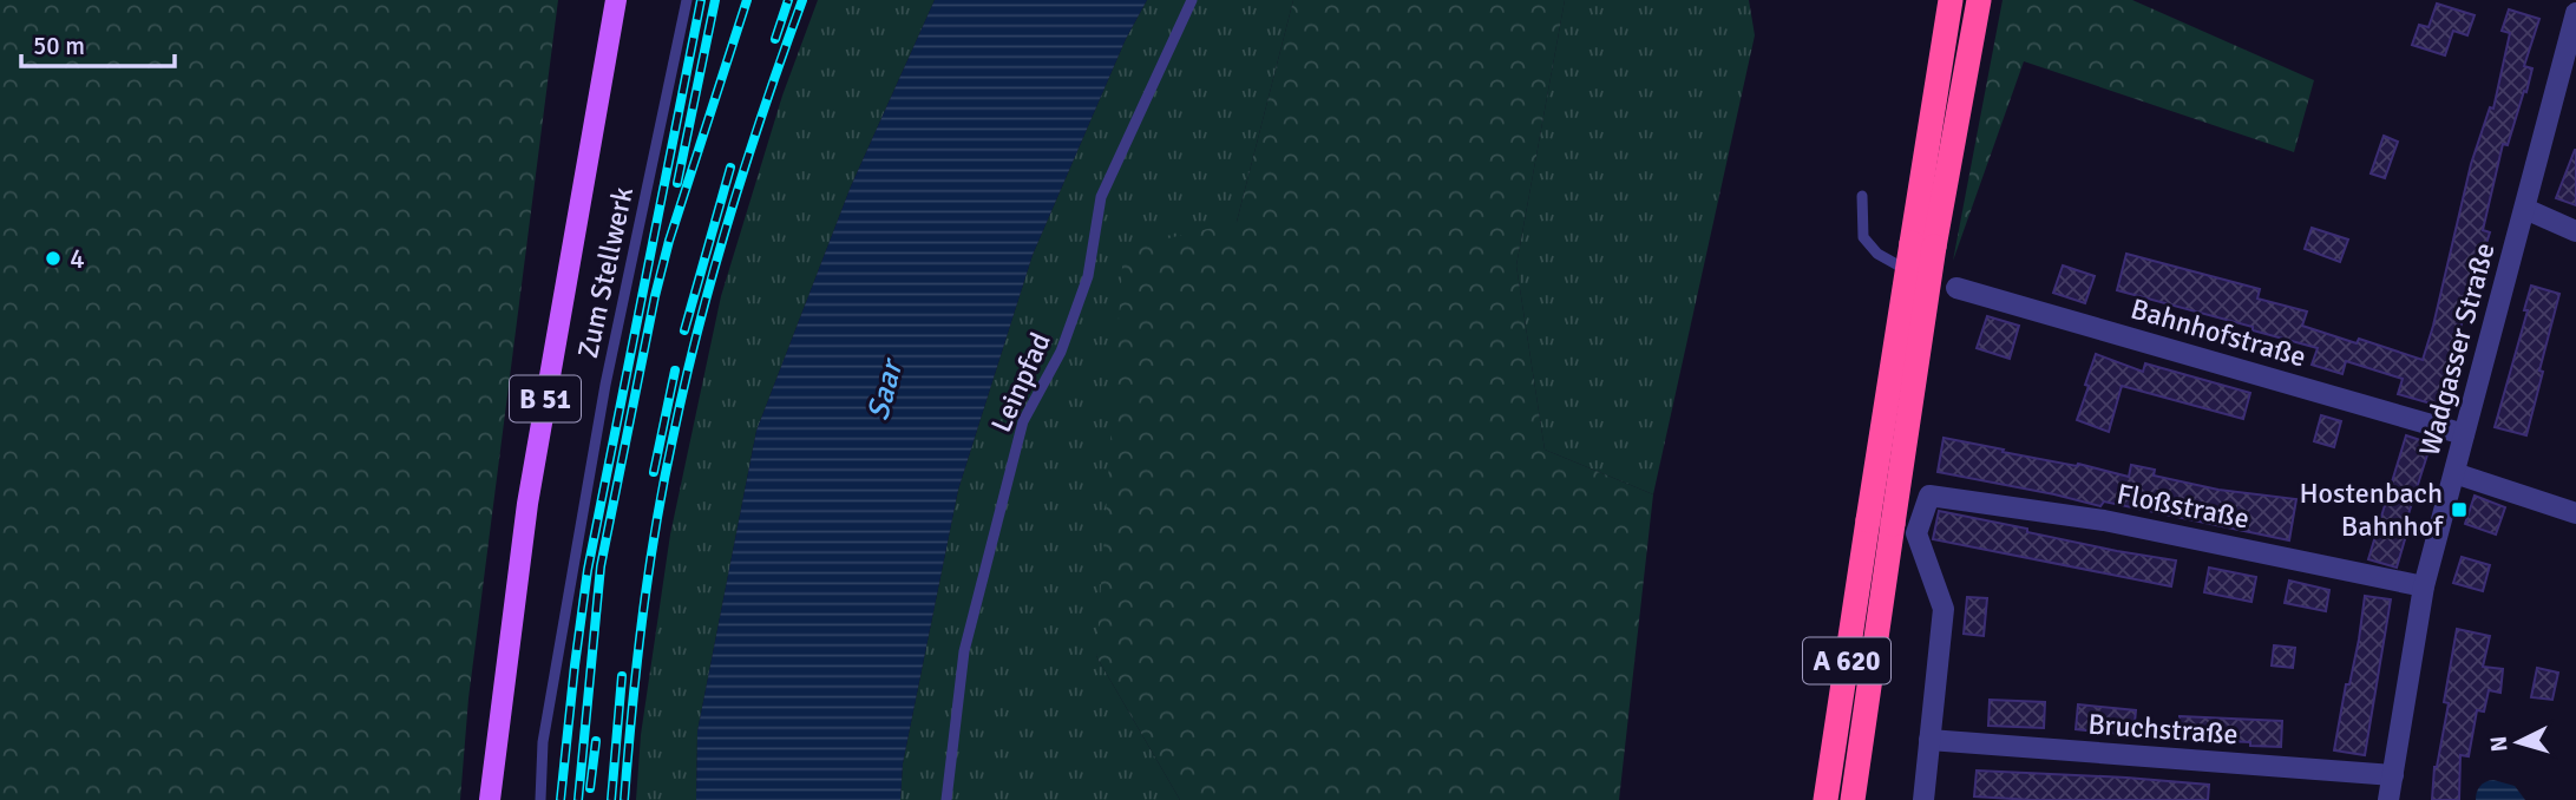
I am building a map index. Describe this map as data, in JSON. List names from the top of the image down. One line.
{"streets":{"highway":["A 620"],"main road":["B 51"],"street":["Bahnhofstraße","Wadgasser Straße","Floßstraße","Bruchstraße"],"lane":["Zum Stellwerk","Leinpfad"]},"crossings":[["Bahnhofstraße","Wadgasser Straße"],["Wadgasser Straße","Floßstraße"],["Wadgasser Straße","Bruchstraße"],["Floßstraße","Bruchstraße"]],"water":["Saar"],"places":{"other":["4"],"transit":["Hostenbach Bahnhof"]},"scale_bar":"50 m","north":"left"}
